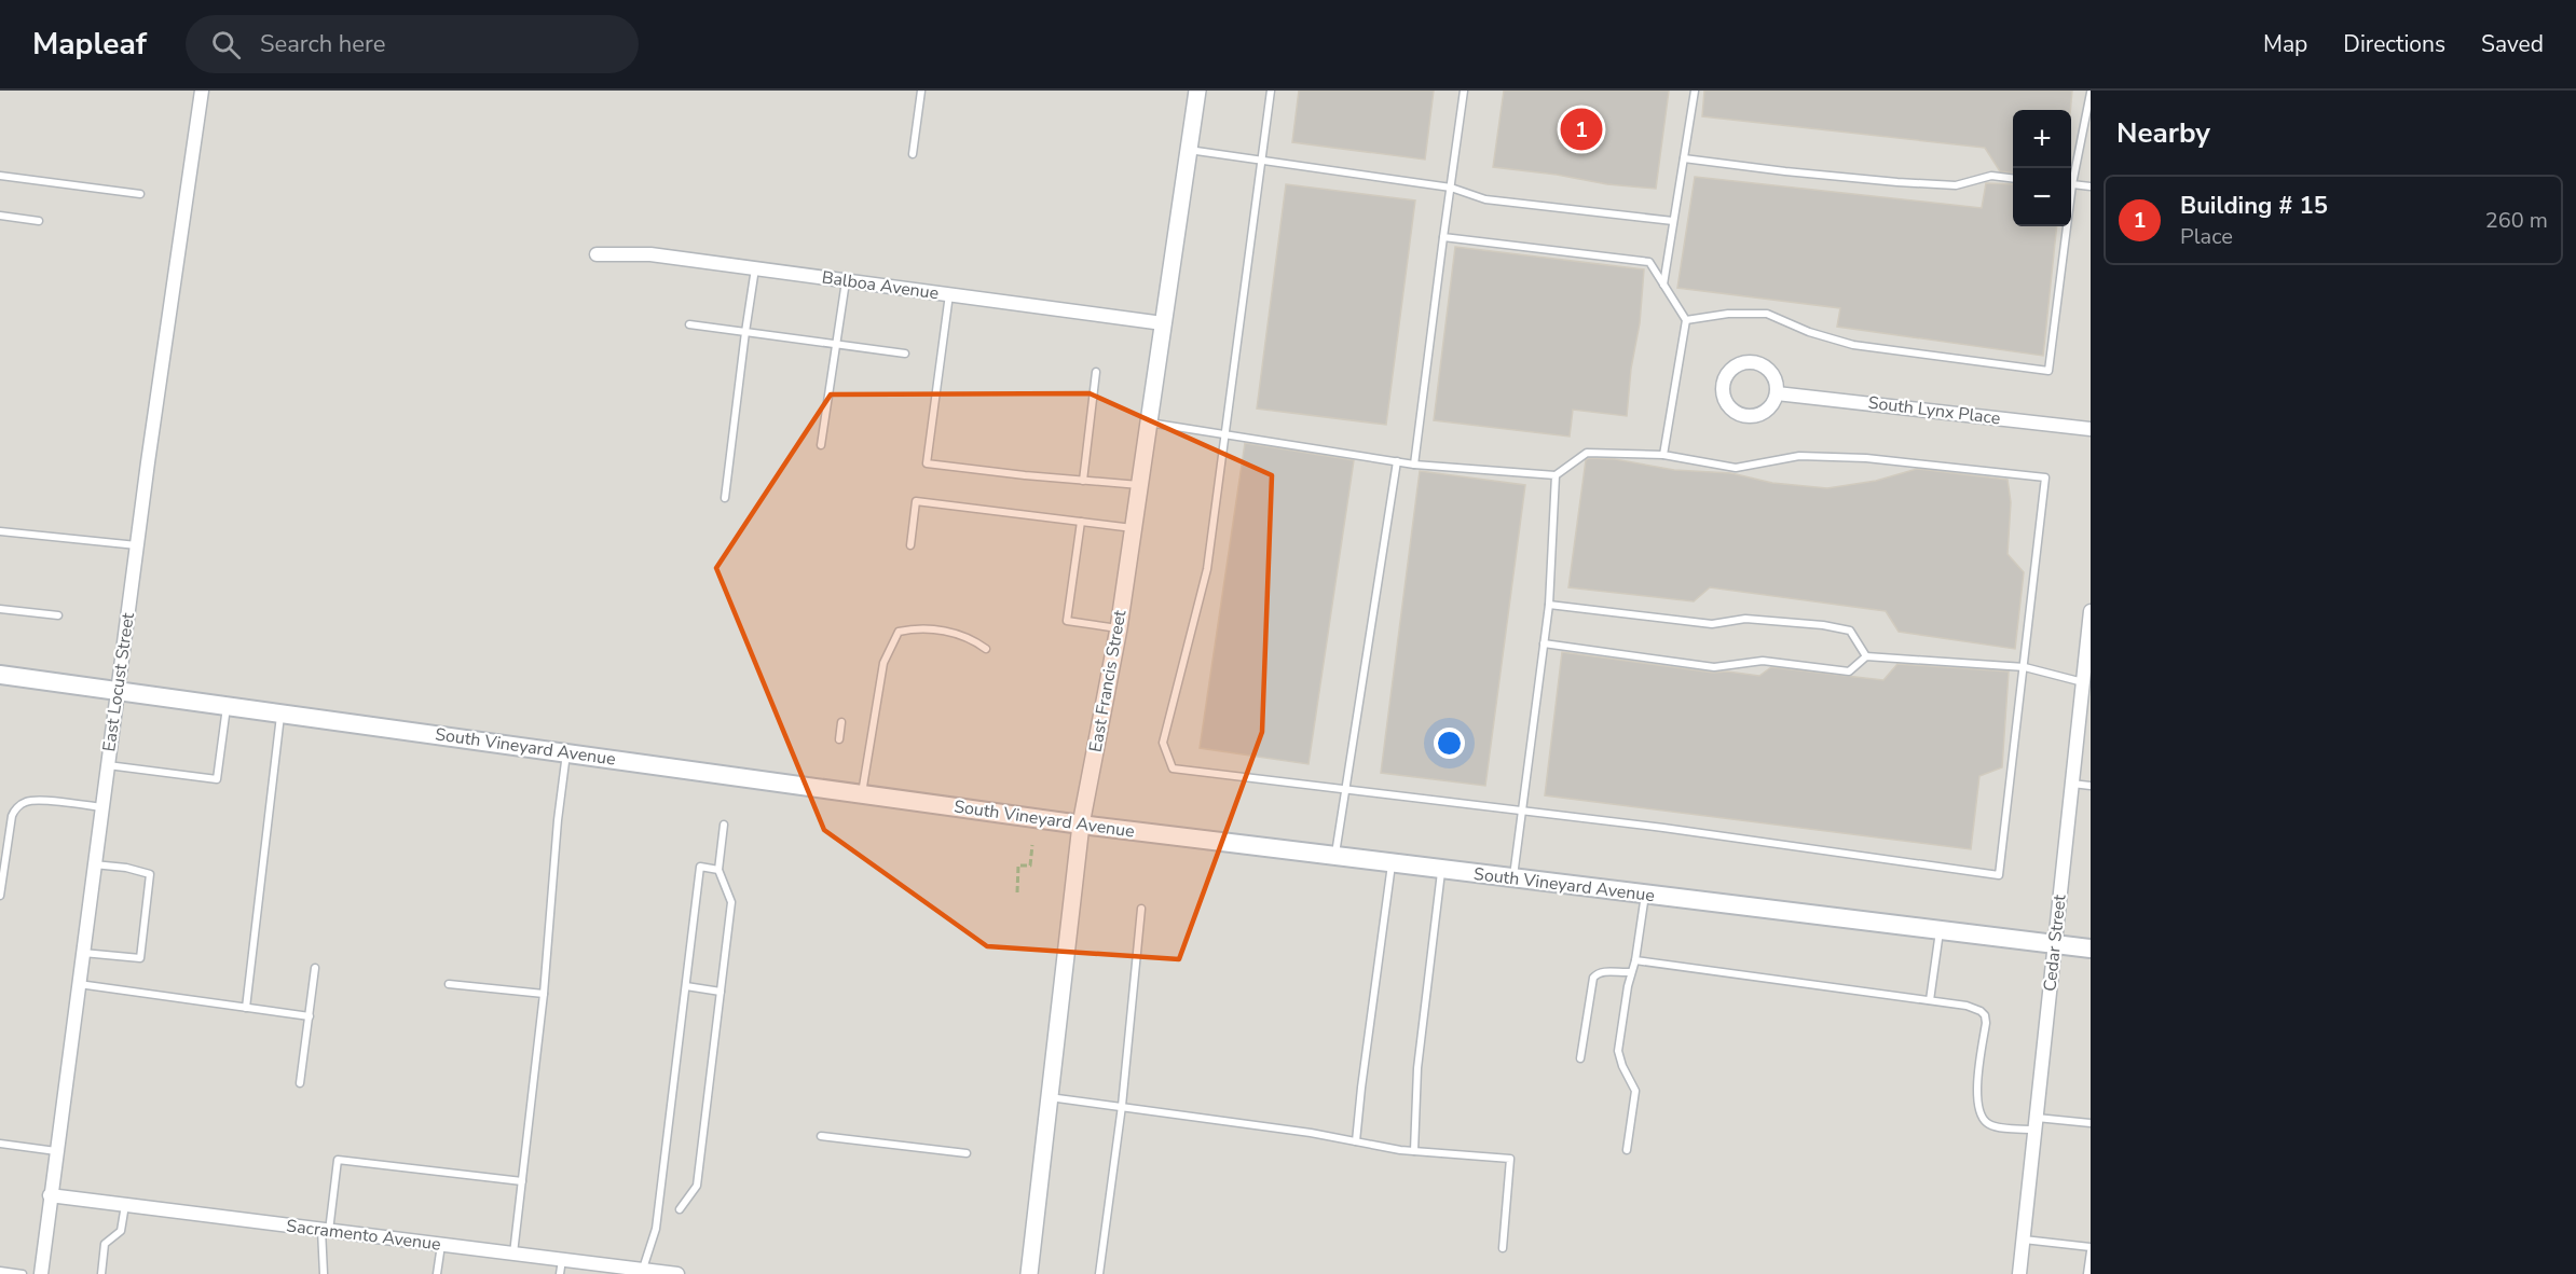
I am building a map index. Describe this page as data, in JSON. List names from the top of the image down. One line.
{"streets":{"main road":["South Vineyard Avenue"],"street":["Balboa Avenue","South Lynx Place","East Francis Street","East Locust Street","Cedar Street","Sacramento Avenue"]},"crossings":[["Balboa Avenue","East Francis Street"],["East Francis Street","South Vineyard Avenue"],["East Locust Street","South Vineyard Avenue"],["East Locust Street","Sacramento Avenue"],["South Vineyard Avenue","Cedar Street"]],"page":{"header":"Mapleaf","search":"Search here","nav":["Map","Directions","Saved"],"heading":"Nearby","pins":"1","map_buttons":["+","−"],"list":[{"mark":"1","name":"Building # 15","note":"Place","value":"260 m"}]}}
